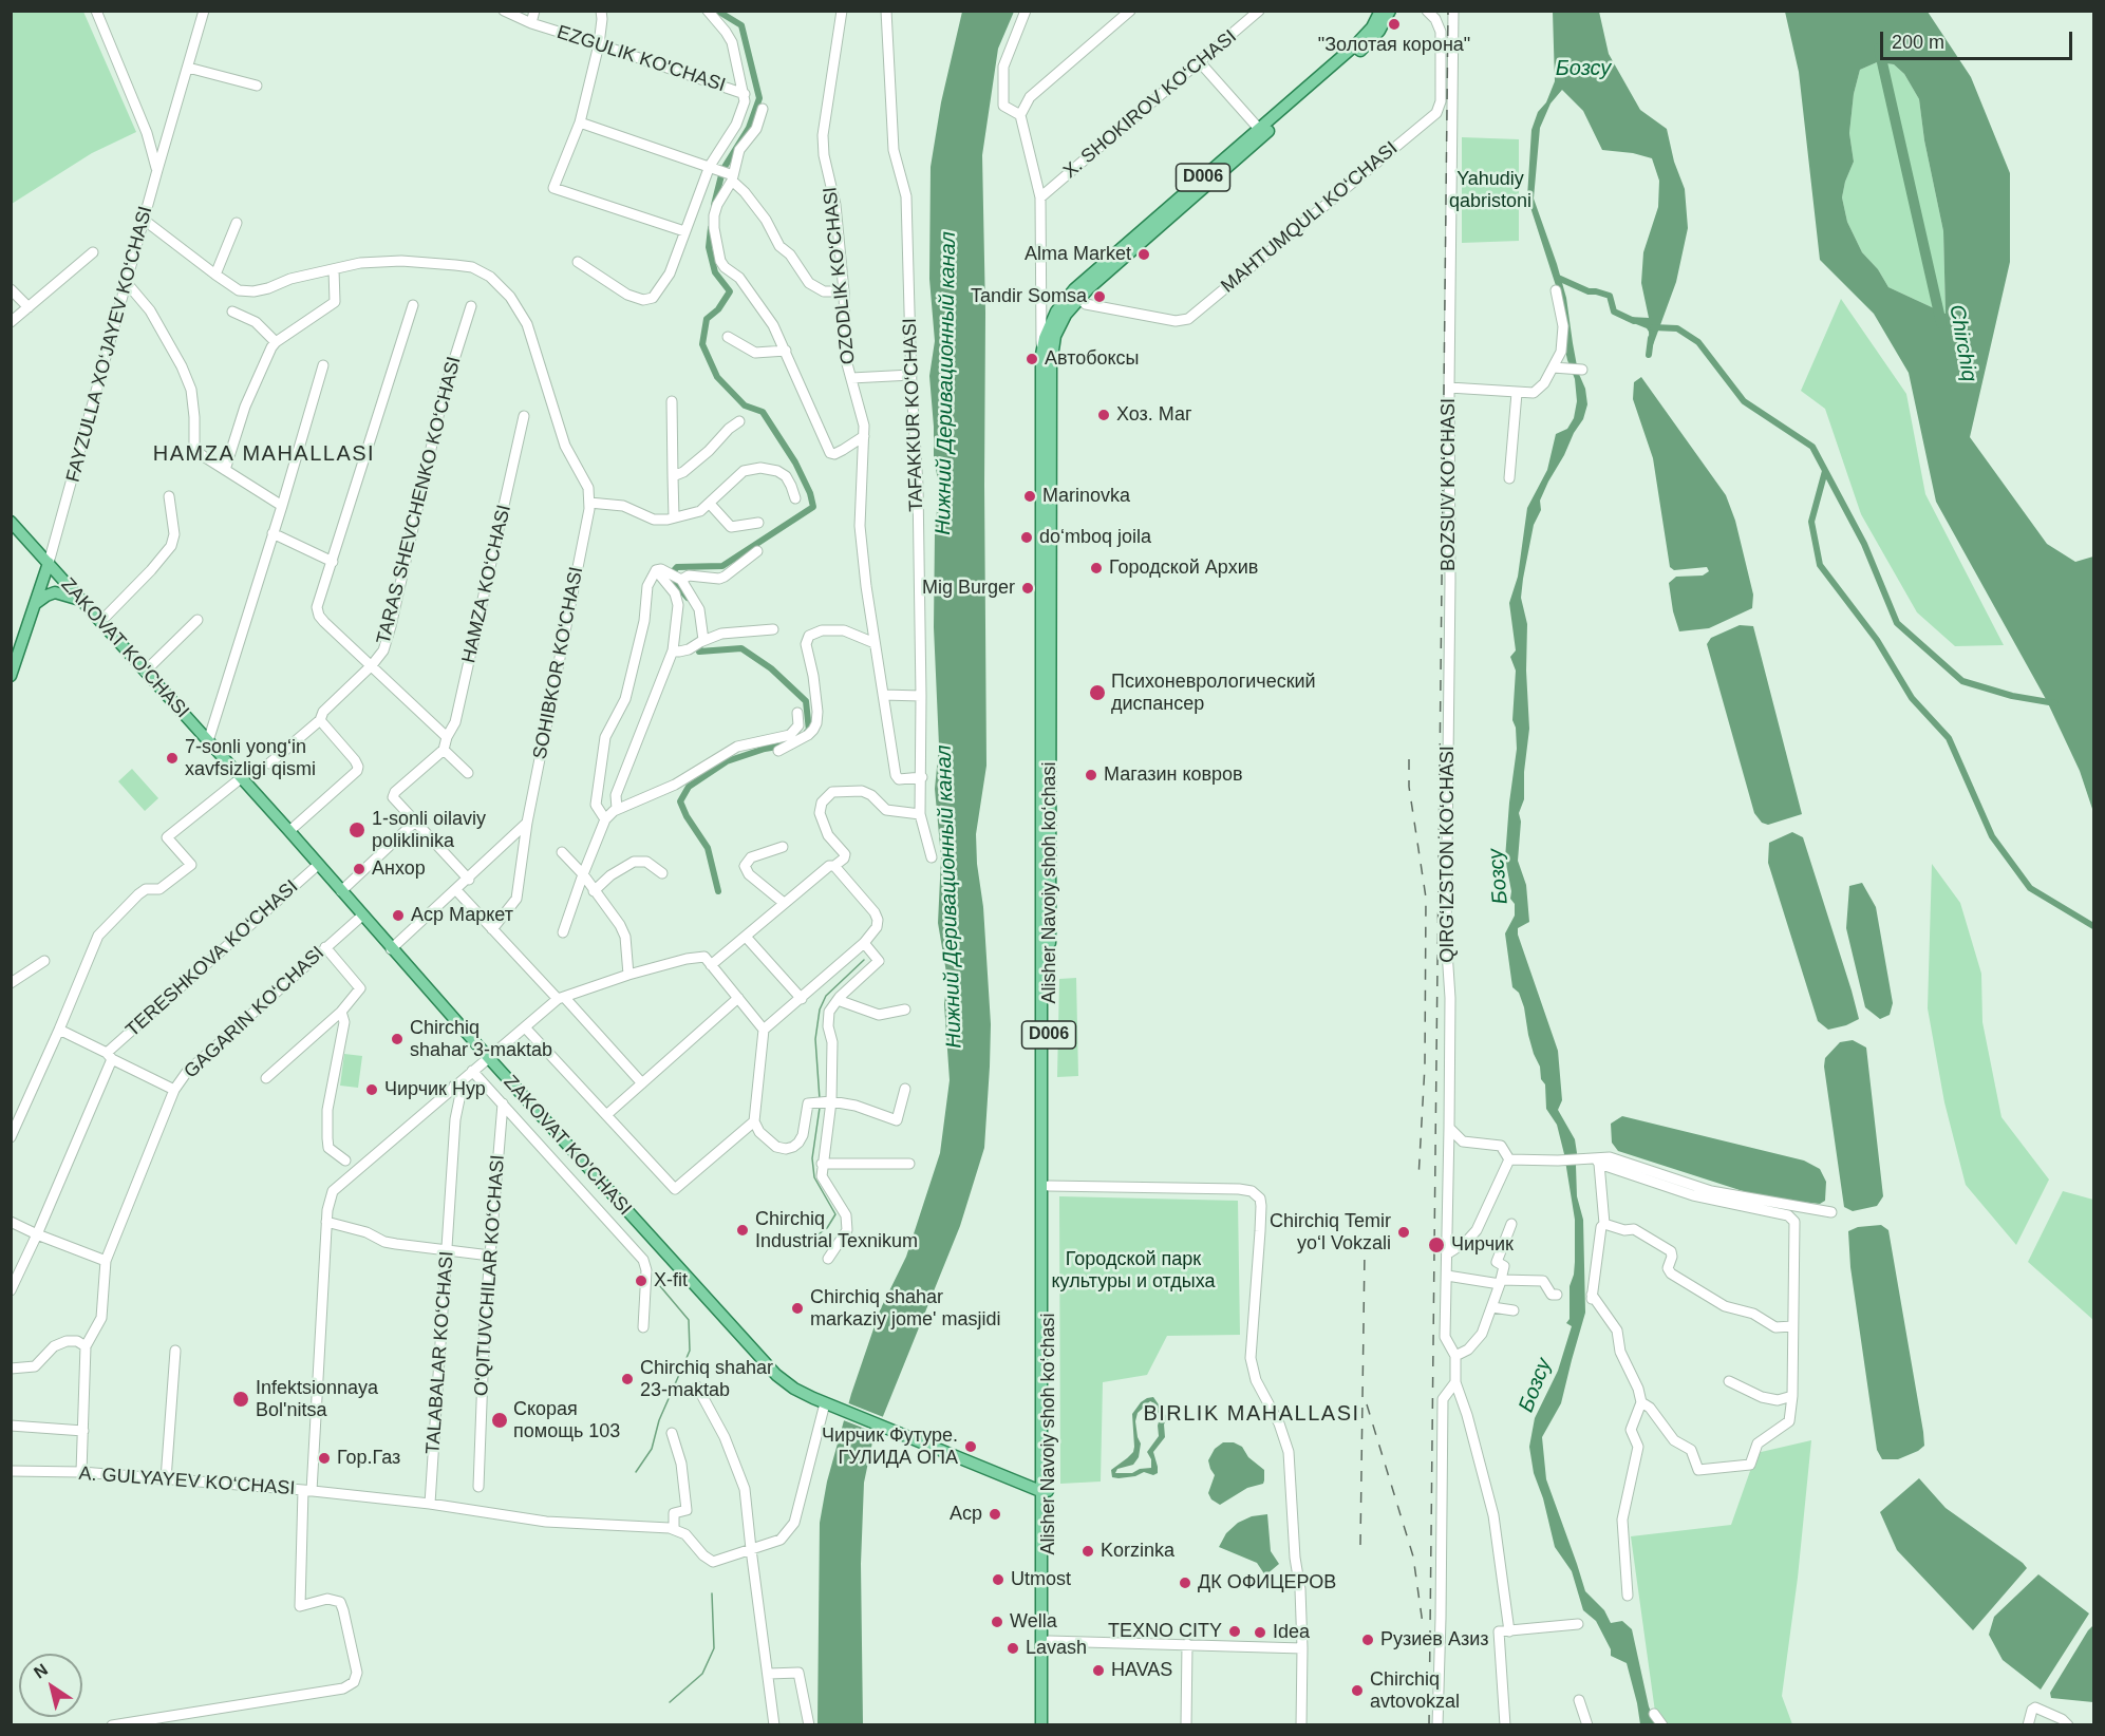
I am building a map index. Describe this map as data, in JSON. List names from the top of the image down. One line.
{"streets":{"main road":["D006","FAYZULLA XO‘JAYEV KO‘CHASI","ZAKOVAT KO'CHASI","Alisher Navoiy shoh koʻchasi"],"street":["EZGULIK KO'CHASI","X. SHOKIROV KO‘CHASI","MAHTUMQULI KO‘CHASI","OZODLIK KO‘CHASI","TAFAKKUR KO‘CHASI","BOZSUV KO‘CHASI","TARAS SHEVCHENKO KO‘CHASI","HAMZA KO‘CHASI","SOHIBKOR KO‘CHASI","QIRG‘IZSTON KO‘CHASI","TERESHKOVA KO‘CHASI","GAGARIN KO‘CHASI","O‘QITUVCHILAR KO‘CHASI","TALABALAR KO‘CHASI","A. GULYAYEV KO‘CHASI"]},"crossings":[["D006","MAHTUMQULI KO‘CHASI"],["D006","Alisher Navoiy shoh koʻchasi"],["MAHTUMQULI KO‘CHASI","Alisher Navoiy shoh koʻchasi"],["OZODLIK KO‘CHASI","TAFAKKUR KO‘CHASI"],["FAYZULLA XO‘JAYEV KO‘CHASI","ZAKOVAT KO'CHASI"],["BOZSUV KO‘CHASI","QIRG‘IZSTON KO‘CHASI"],["ZAKOVAT KO'CHASI","Alisher Navoiy shoh koʻchasi"],["ZAKOVAT KO'CHASI","TERESHKOVA KO‘CHASI"],["ZAKOVAT KO'CHASI","GAGARIN KO‘CHASI"],["ZAKOVAT KO'CHASI","A. GULYAYEV KO‘CHASI"],["GAGARIN KO‘CHASI","A. GULYAYEV KO‘CHASI"],["TALABALAR KO‘CHASI","A. GULYAYEV KO‘CHASI"]],"districts":["HAMZA MAHALLASI","BIRLIK MAHALLASI"],"water":["Бозсу","Chirchiq","Нижний Деривационный канал"],"parks":["Yahudiy qabristoni","Городской парк культуры и отдыха"],"places":["\"Золотая корона\"","Alma Market","Tandir Somsa","Автобоксы","Хоз. Маг","Marinovka","doʻmboq joila","Городской Архив","Mig Burger","Психоневрологический диспансер","7-sonli yong‘in xavfsizligi qismi","Магазин ковров","1-sonli oilaviy poliklinika","Анхор","Аср Маркет","Chirchiq shahar 3-maktab","Чирчик Нур","Chirchiq Industrial Texnikum","Chirchiq Temir yo‘l Vokzali","Чирчик","X-fit","Chirchiq shahar markaziy jome' masjidi","Chirchiq shahar 23-maktab","Infektsionnaya Bol'nitsa","Скорая помощь 103","Чирчик Футуре. ГУЛИДА ОПА","Гор.Газ","Аср","Korzinka","Utmost","ДК ОФИЦЕРОВ","Wella","TEXNO CITY","Idea","Рузиев Азиз","Lavash","HAVAS","Chirchiq avtovokzal"],"scale_bar":"200 m","north":"top left"}
